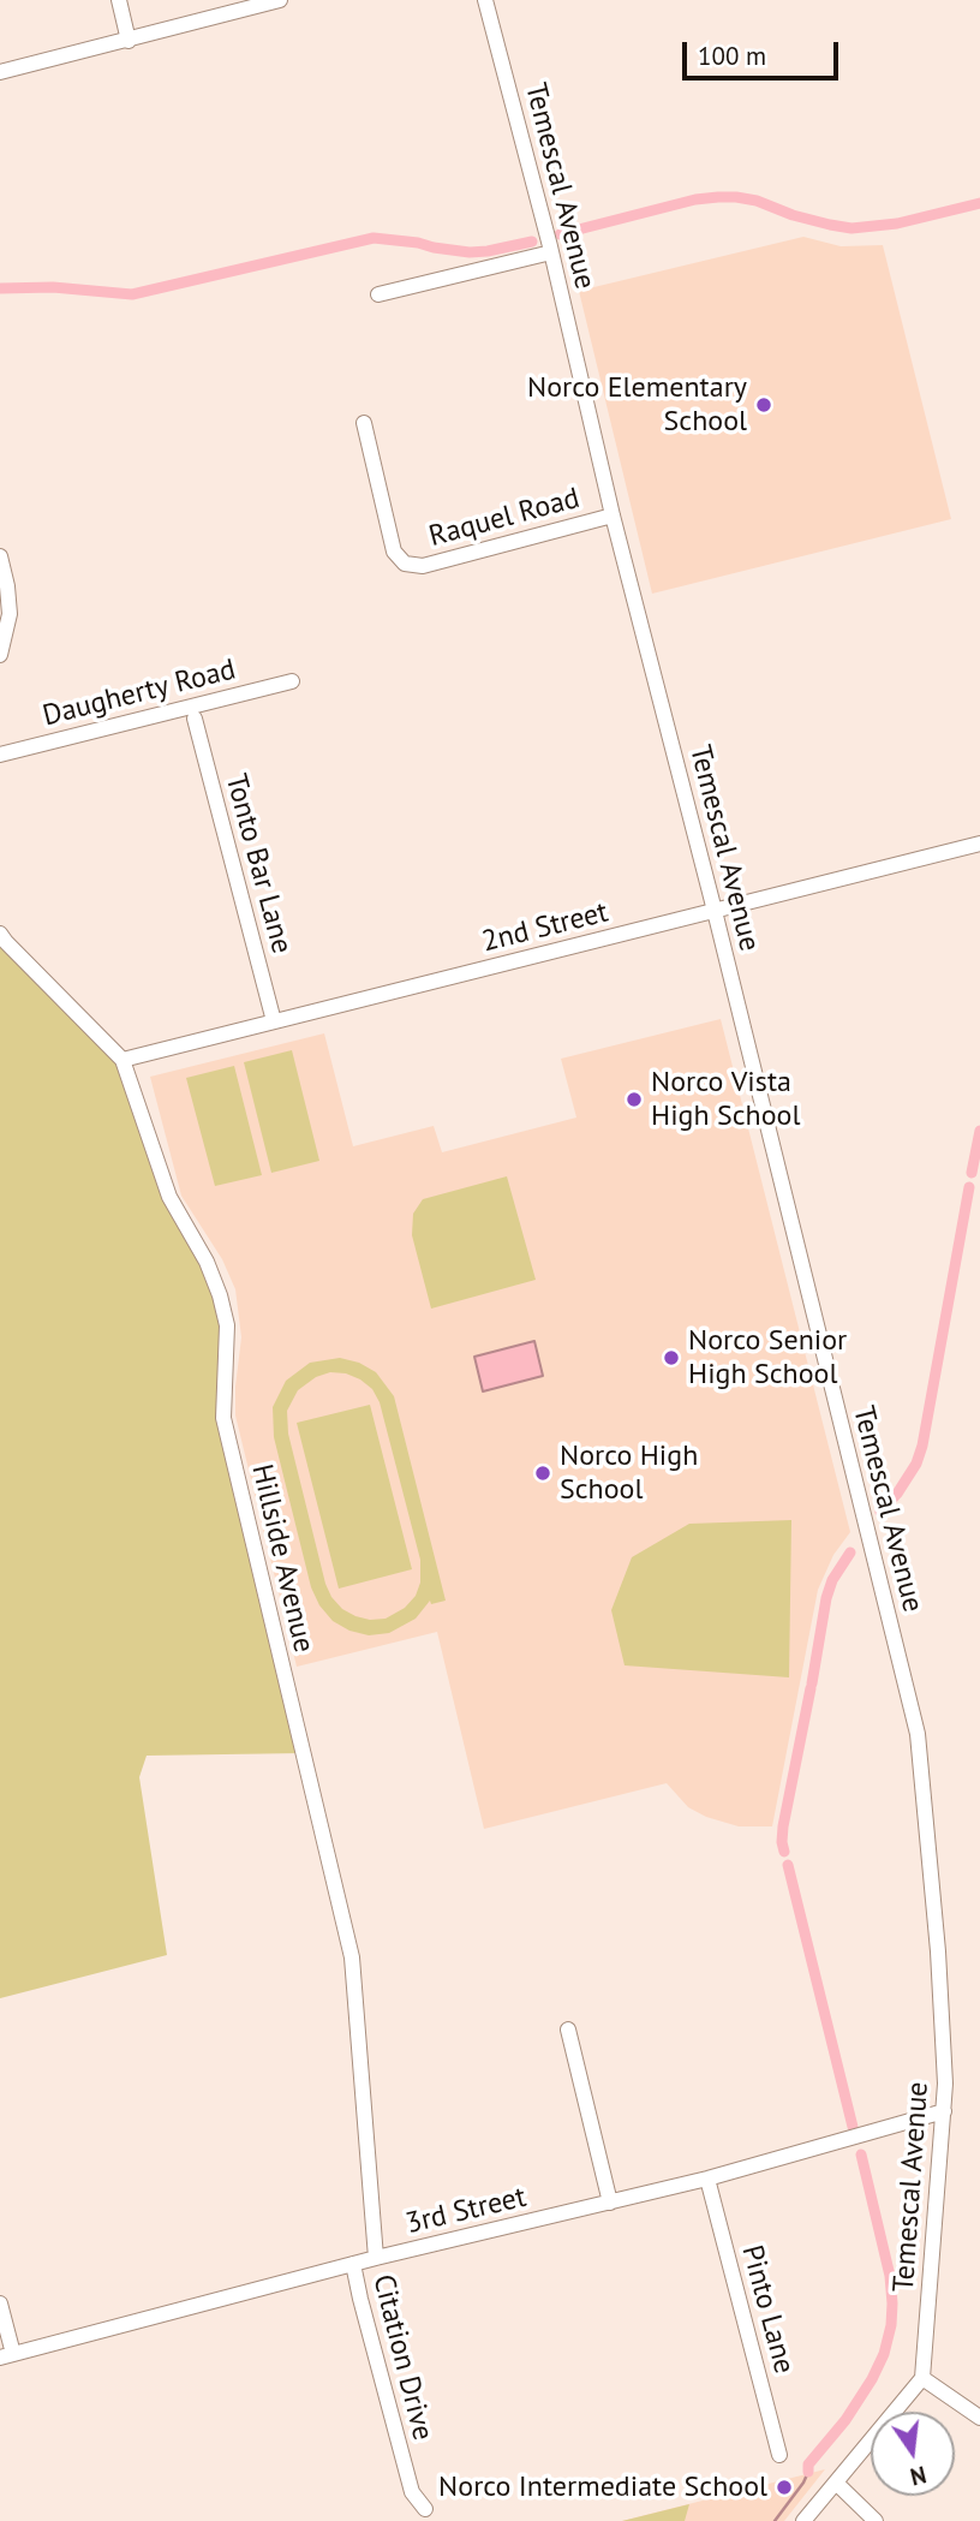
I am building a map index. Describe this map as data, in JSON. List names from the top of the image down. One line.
{"streets":{"street":["Temescal Avenue","Raquel Road","Daugherty Road","Tonto Bar Lane","2nd Street","Hillside Avenue","3rd Street","Pinto Lane","Citation Drive"]},"crossings":[["Temescal Avenue","Raquel Road"],["Temescal Avenue","2nd Street"],["Temescal Avenue","3rd Street"],["Tonto Bar Lane","2nd Street"],["2nd Street","Hillside Avenue"],["Hillside Avenue","3rd Street"],["3rd Street","Pinto Lane"],["3rd Street","Citation Drive"]],"places":["Norco Elementary School","Norco Vista High School","Norco Senior High School","Norco High School","Norco Intermediate School"],"scale_bar":"100 m","north":"bottom"}
